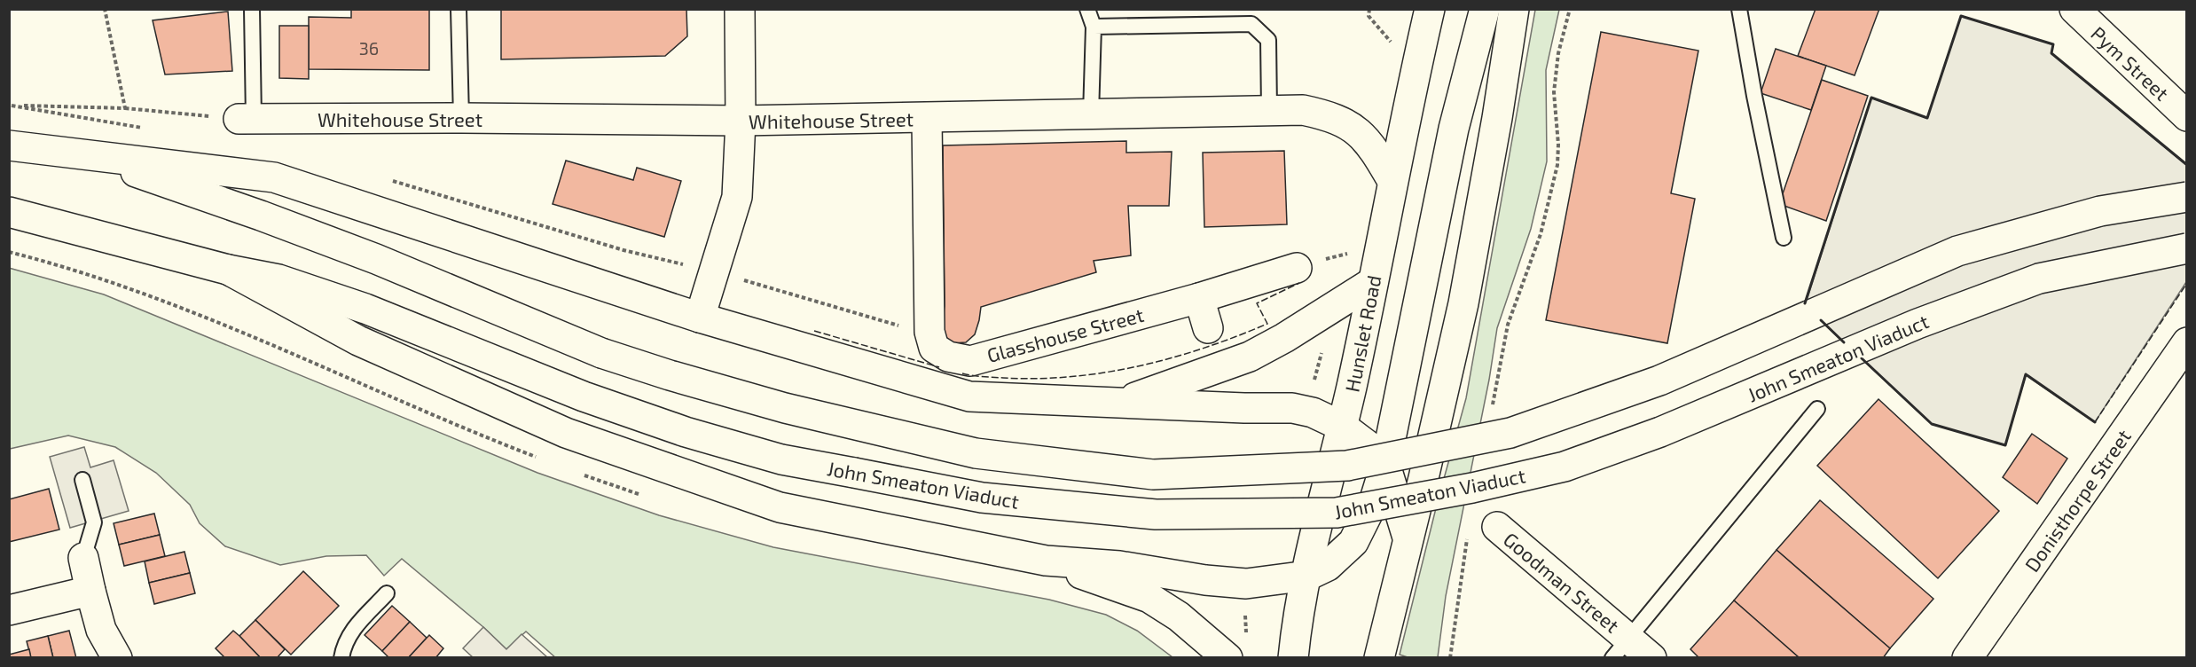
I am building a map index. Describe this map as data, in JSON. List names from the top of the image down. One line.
{"streets":{"main road":["Pym Street","Whitehouse Street","Hunslet Road","Glasshouse Street","John Smeaton Viaduct","Donisthorpe Street","Goodman Street"]},"crossings":[["Whitehouse Street","Hunslet Road"],["Whitehouse Street","Glasshouse Street"]],"house_numbers":["36"]}
